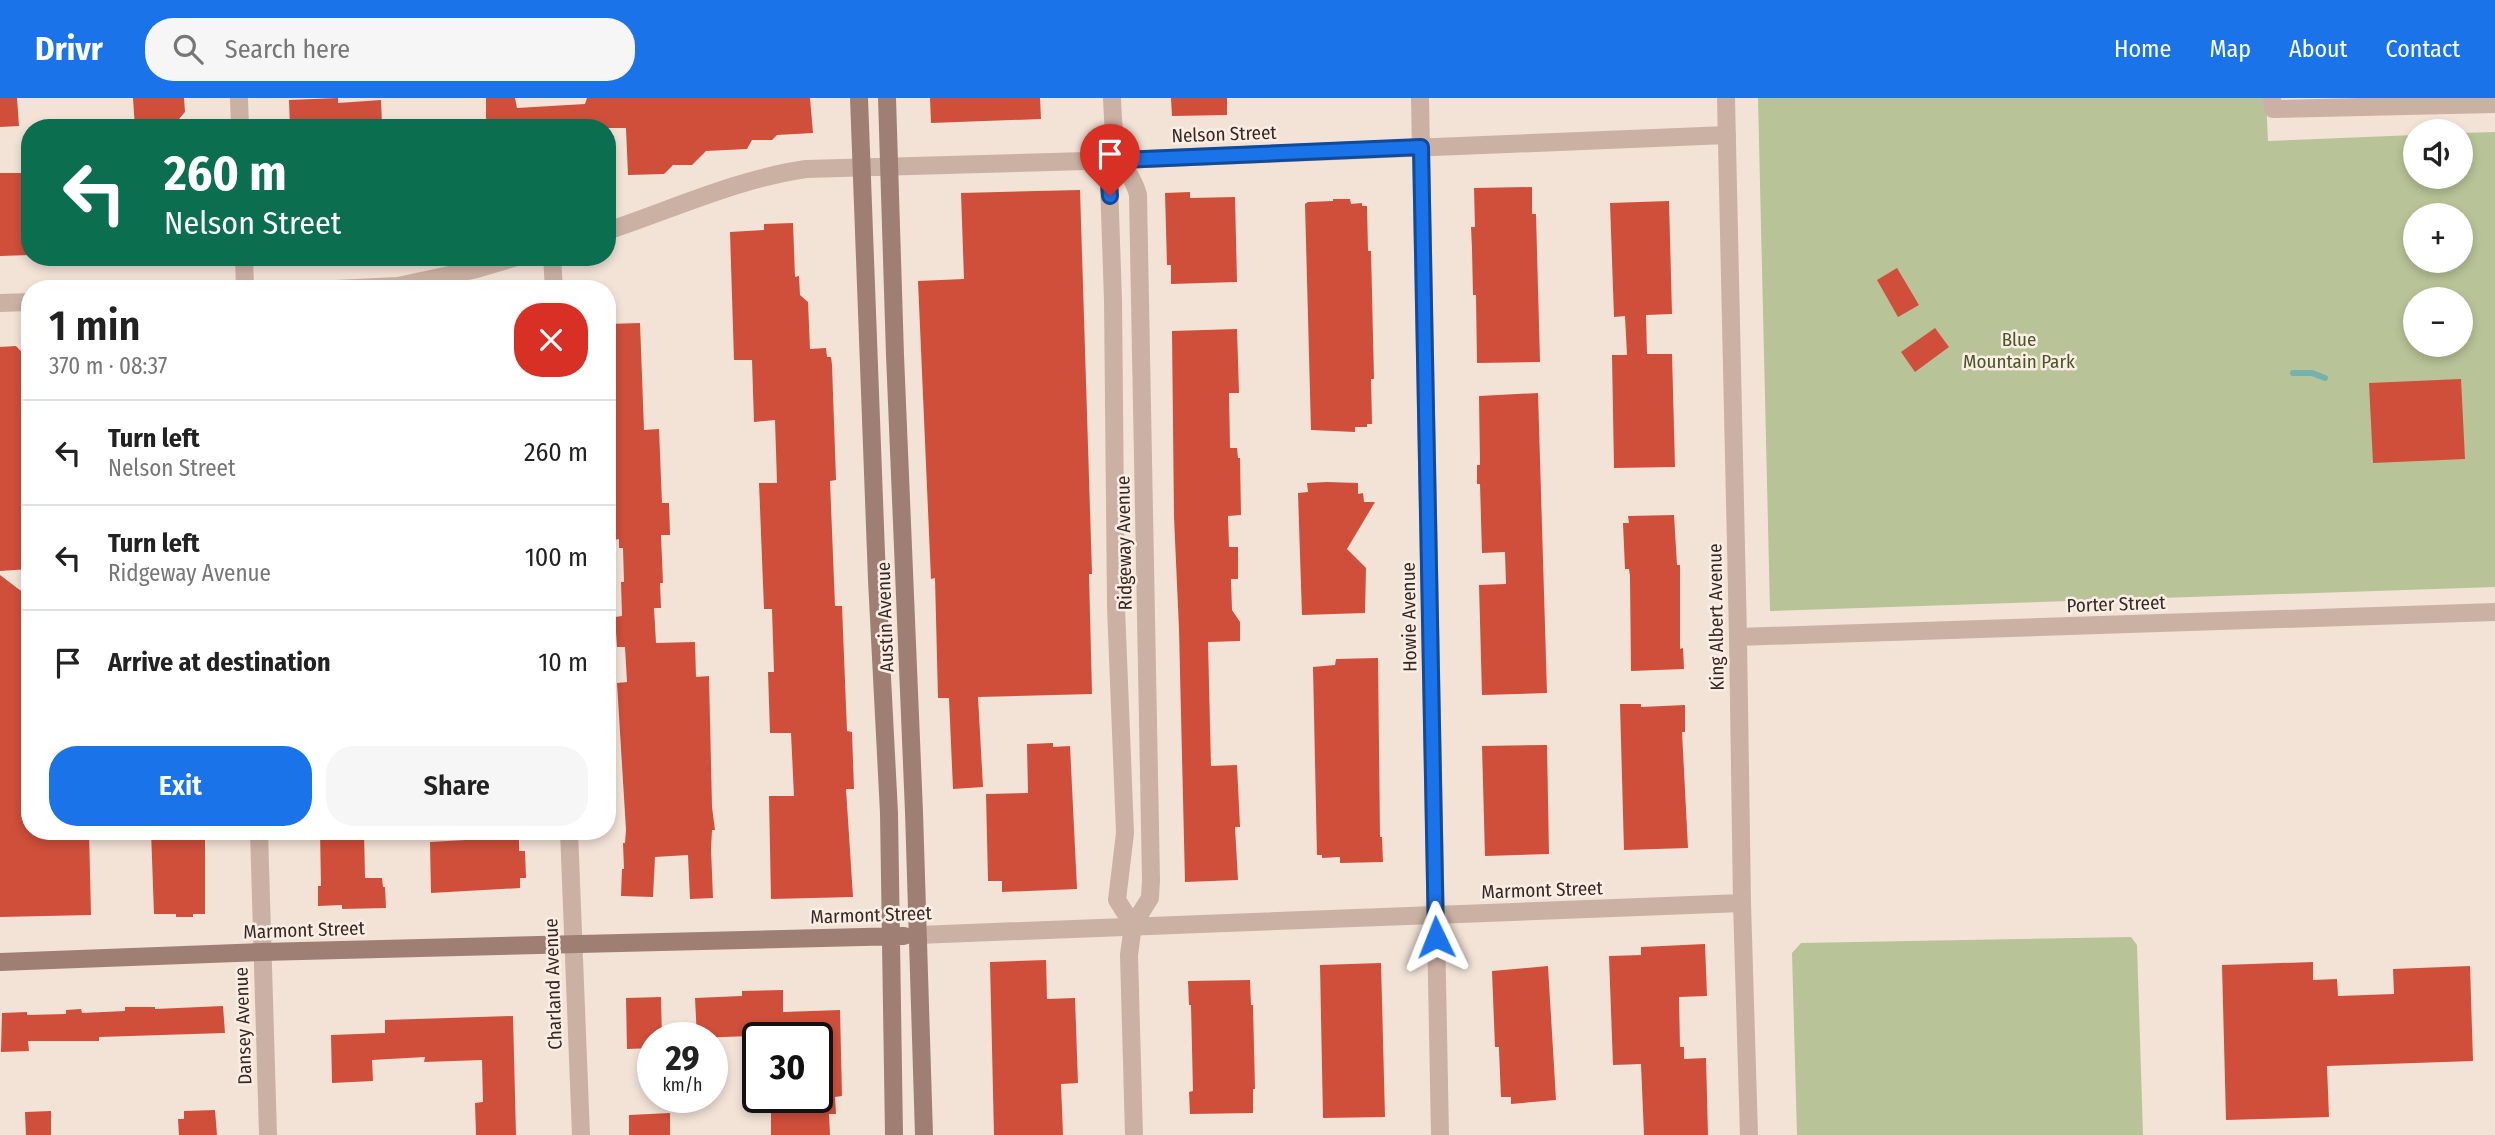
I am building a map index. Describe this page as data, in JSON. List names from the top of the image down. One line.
{"streets":{"main road":["Austin Avenue","Marmont Street"],"street":["Nelson Street","Ridgeway Avenue","Porter Street","Howie Avenue","King Albert Avenue","Charland Avenue","Dansey Avenue"]},"crossings":[["Nelson Street","Ridgeway Avenue"],["Nelson Street","Austin Avenue"],["Nelson Street","Howie Avenue"],["Nelson Street","King Albert Avenue"],["Ridgeway Avenue","Marmont Street"],["Porter Street","King Albert Avenue"],["Austin Avenue","Marmont Street"],["Howie Avenue","Marmont Street"],["King Albert Avenue","Marmont Street"],["Marmont Street","Charland Avenue"],["Marmont Street","Dansey Avenue"]],"parks":["Blue Mountain Park"],"page":{"header":"Drivr","search":"Search here","nav":["Home","Map","About","Contact"],"map_buttons":["+","−"],"turn":["260 m","Nelson Street"],"heading":["1 min","370 m · 08:37"],"list":[{"name":"Turn left","note":"Nelson Street","value":"260 m"},{"name":"Turn left","note":"Ridgeway Avenue","value":"100 m"},{"name":"Arrive at destination","value":"10 m"}],"buttons":["Exit","Share"],"speed":"29 km/h","limit":"30"}}
